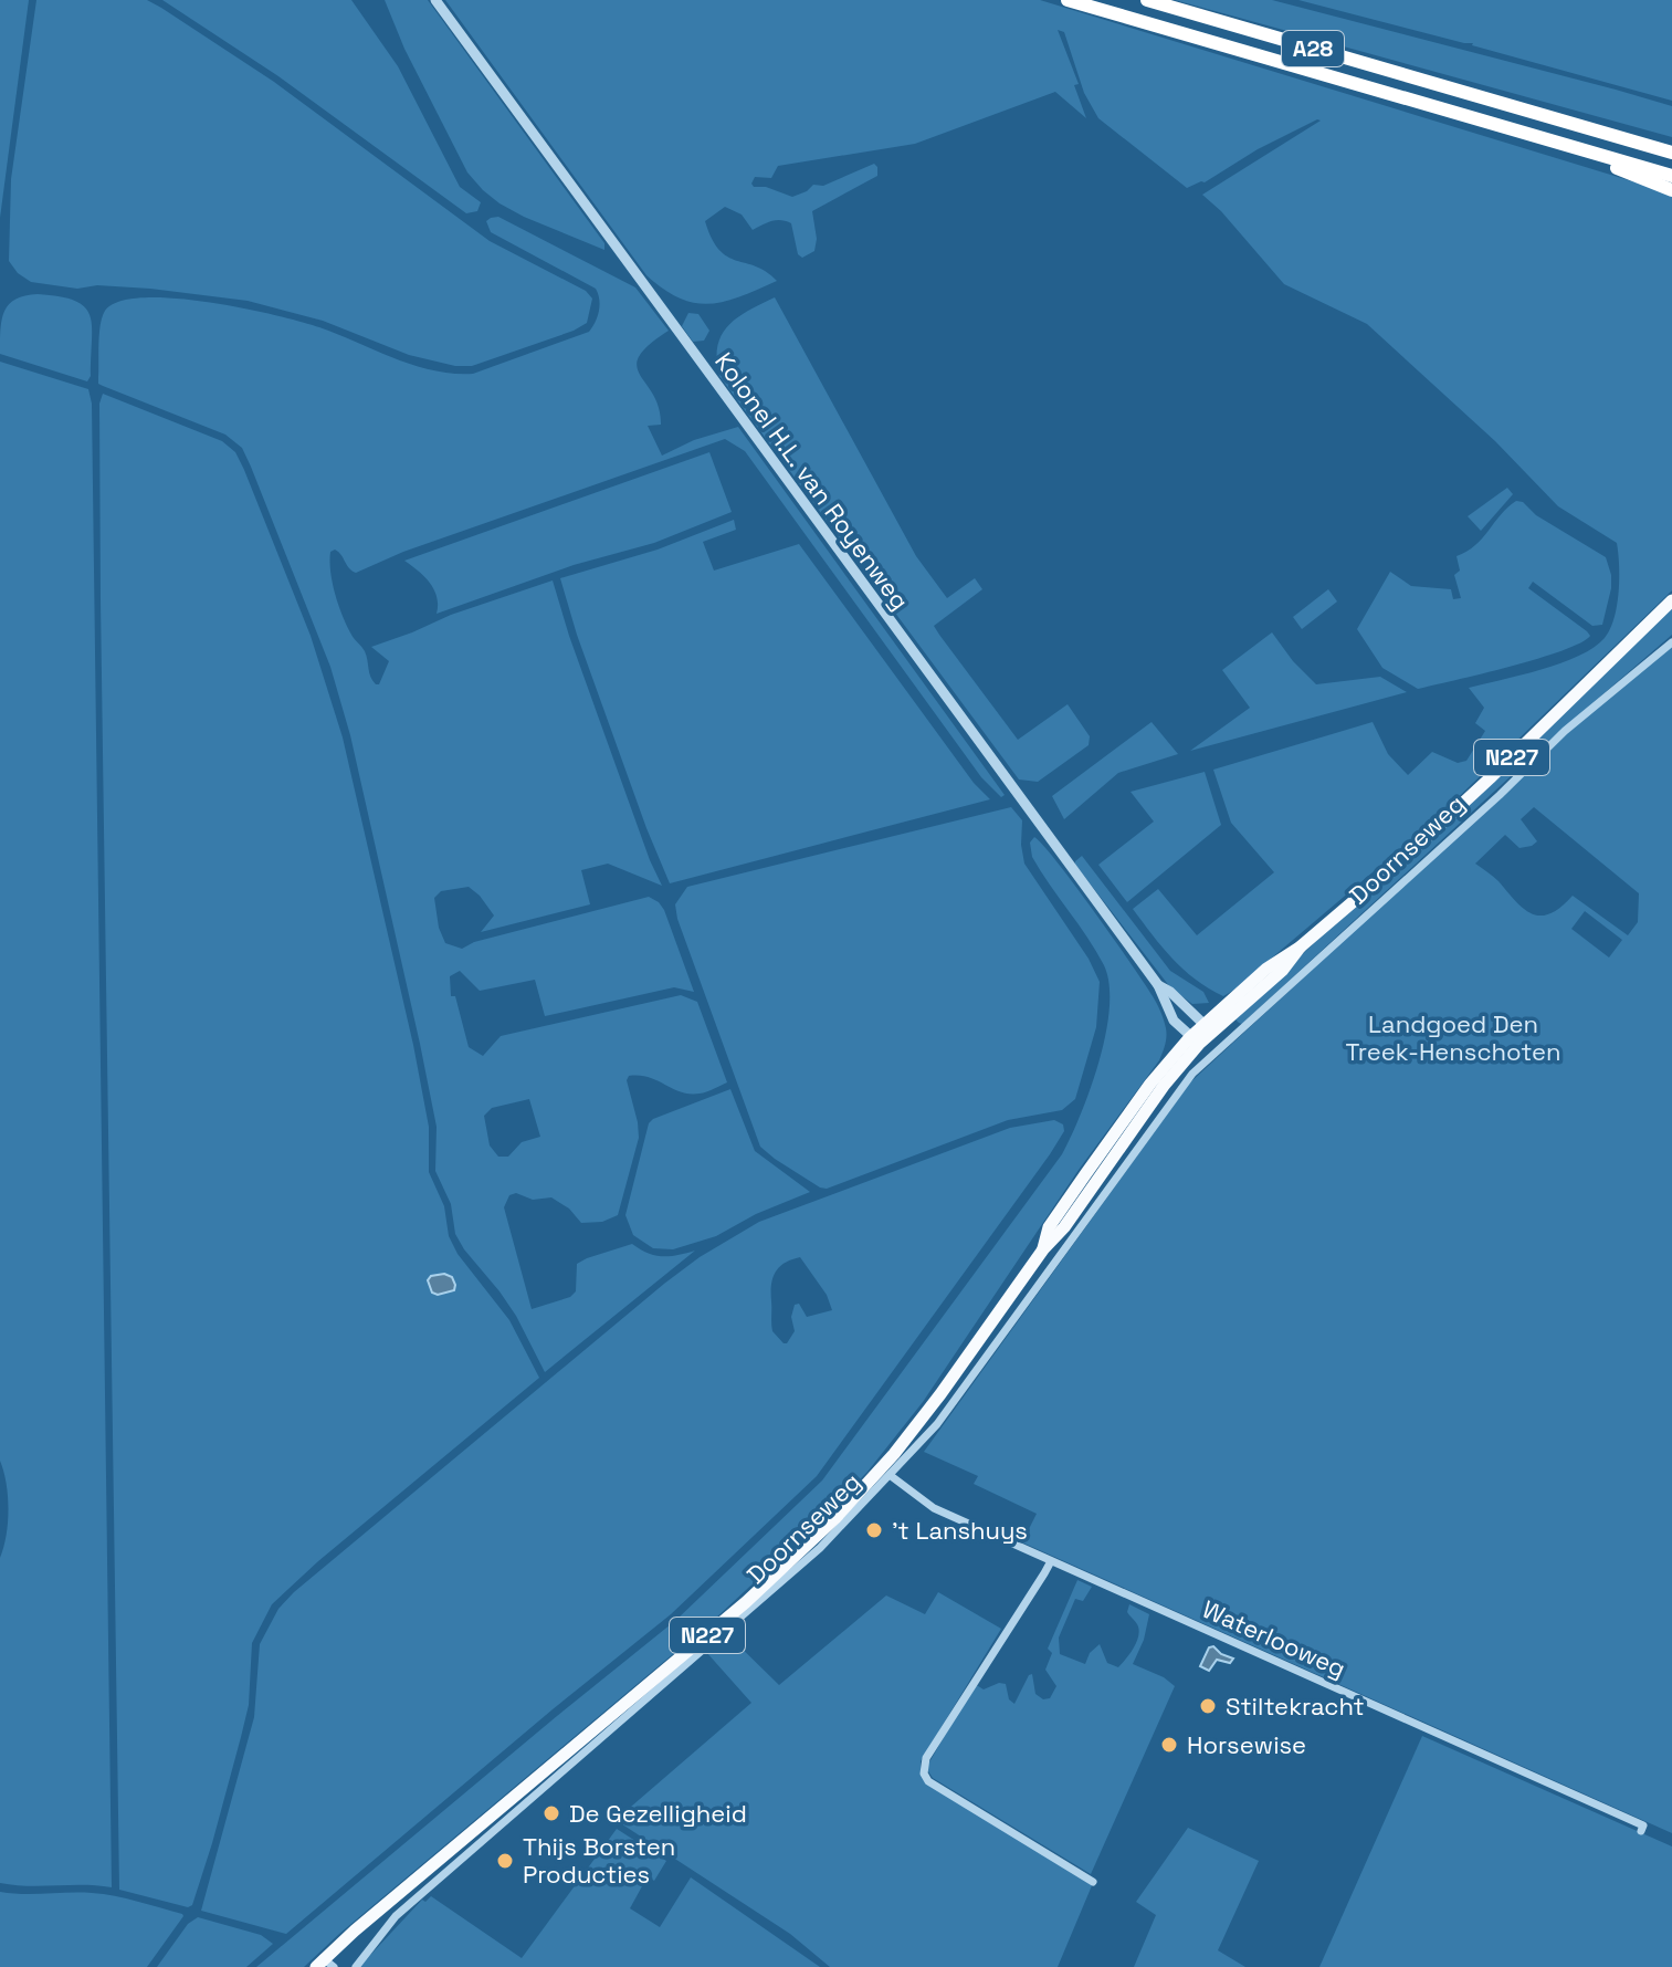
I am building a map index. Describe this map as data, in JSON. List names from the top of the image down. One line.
{"streets":{"highway":["A28"],"main road":["N227","Doornseweg"],"street":["Kolonel H.L. van Royenweg","Waterlooweg"]},"crossings":[["Kolonel H.L. van Royenweg","Doornseweg"],["Doornseweg","Waterlooweg"]],"parks":["Landgoed Den Treek-Henschoten"],"places":["'t Lanshuys","Stiltekracht","Horsewise","De Gezelligheid","Thijs Borsten Producties"]}
